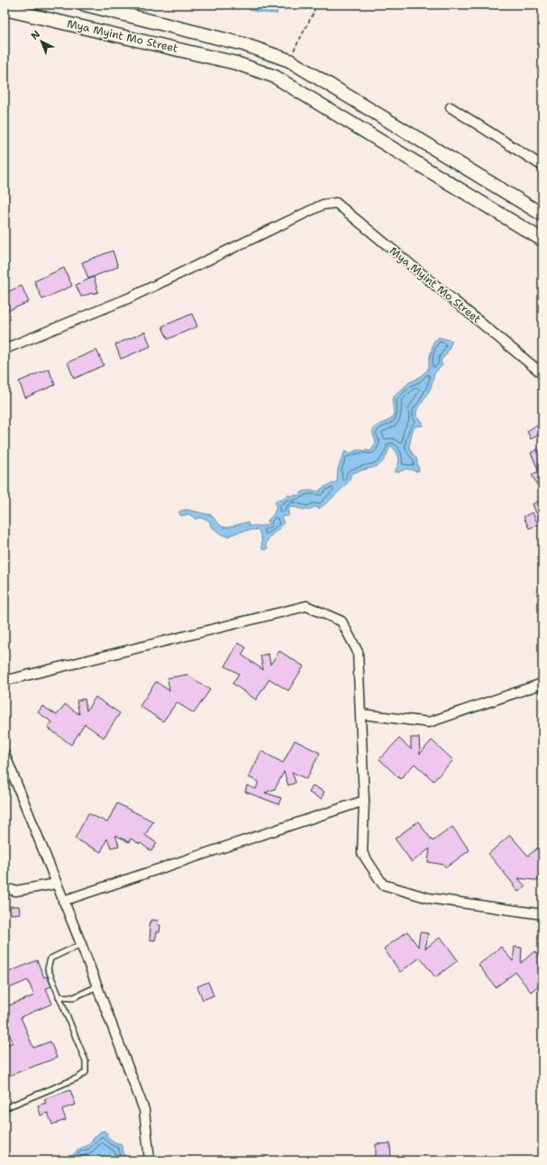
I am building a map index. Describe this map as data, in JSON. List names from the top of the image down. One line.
{"streets":{"main road":["Mya Myint Mo Street"]},"north":"top left"}
